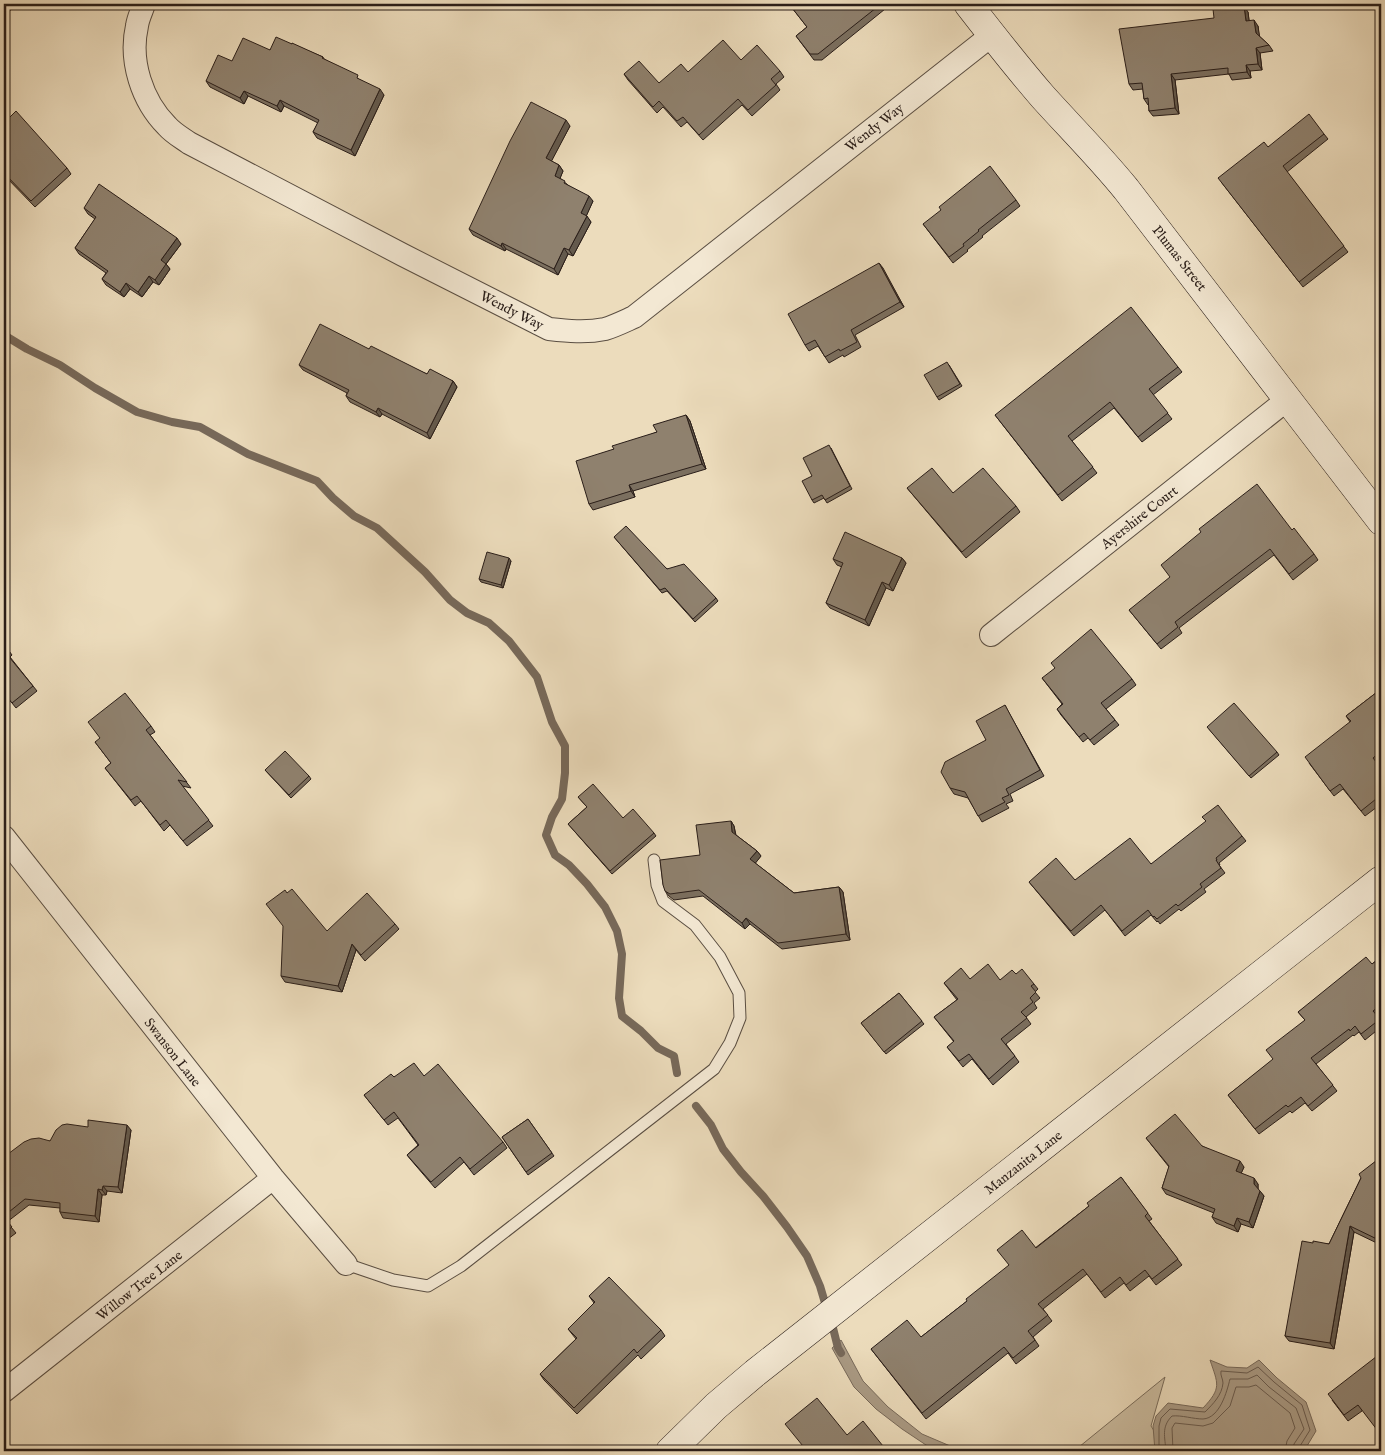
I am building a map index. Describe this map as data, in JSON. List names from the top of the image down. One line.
{"streets":{"street":["Wendy Way","Plumas Street","Ayershire Court","Swanson Lane","Manzanita Lane","Willow Tree Lane"]},"crossings":[["Wendy Way","Plumas Street"],["Plumas Street","Ayershire Court"],["Swanson Lane","Willow Tree Lane"]]}
